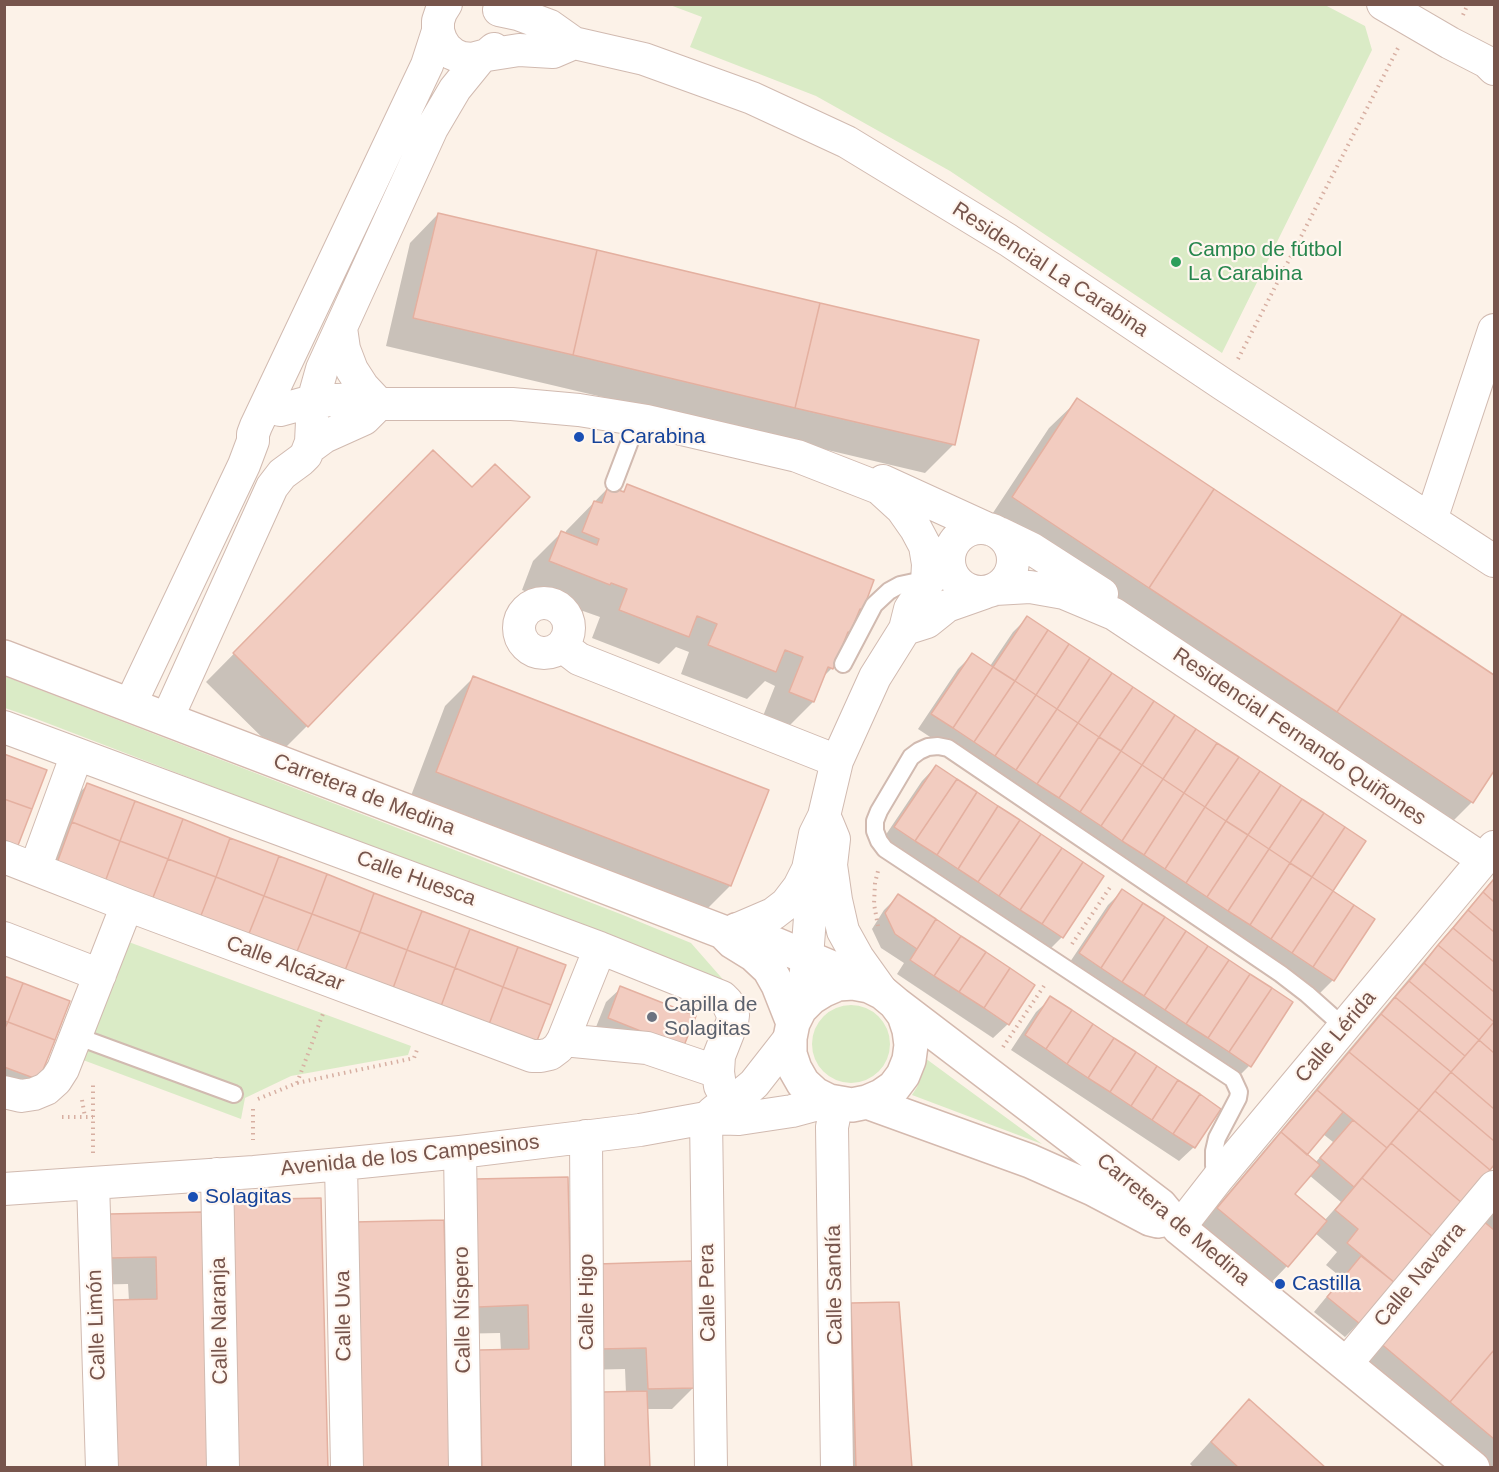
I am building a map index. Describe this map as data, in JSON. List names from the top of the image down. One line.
{"streets":{"main road":["Carretera de Medina"],"street":["Residencial La Carabina","Residencial Fernando Quiñones","Calle Huesca","Calle Alcázar","Calle Lérida","Avenida de los Campesinos","Calle Navarra","Calle Sandía","Calle Pera","Calle Higo","Calle Níspero","Calle Uva","Calle Naranja","Calle Limón"]},"crossings":[["Residencial Fernando Quiñones","Calle Lérida"],["Carretera de Medina","Calle Lérida"],["Carretera de Medina","Calle Navarra"],["Carretera de Medina","Calle Sandía"],["Calle Huesca","Avenida de los Campesinos"],["Calle Huesca","Calle Pera"],["Avenida de los Campesinos","Calle Pera"],["Avenida de los Campesinos","Calle Higo"],["Avenida de los Campesinos","Calle Níspero"],["Avenida de los Campesinos","Calle Uva"],["Avenida de los Campesinos","Calle Naranja"],["Avenida de los Campesinos","Calle Limón"]],"places":["Campo de fútbol La Carabina","La Carabina","Capilla de Solagitas","Solagitas","Castilla"]}
